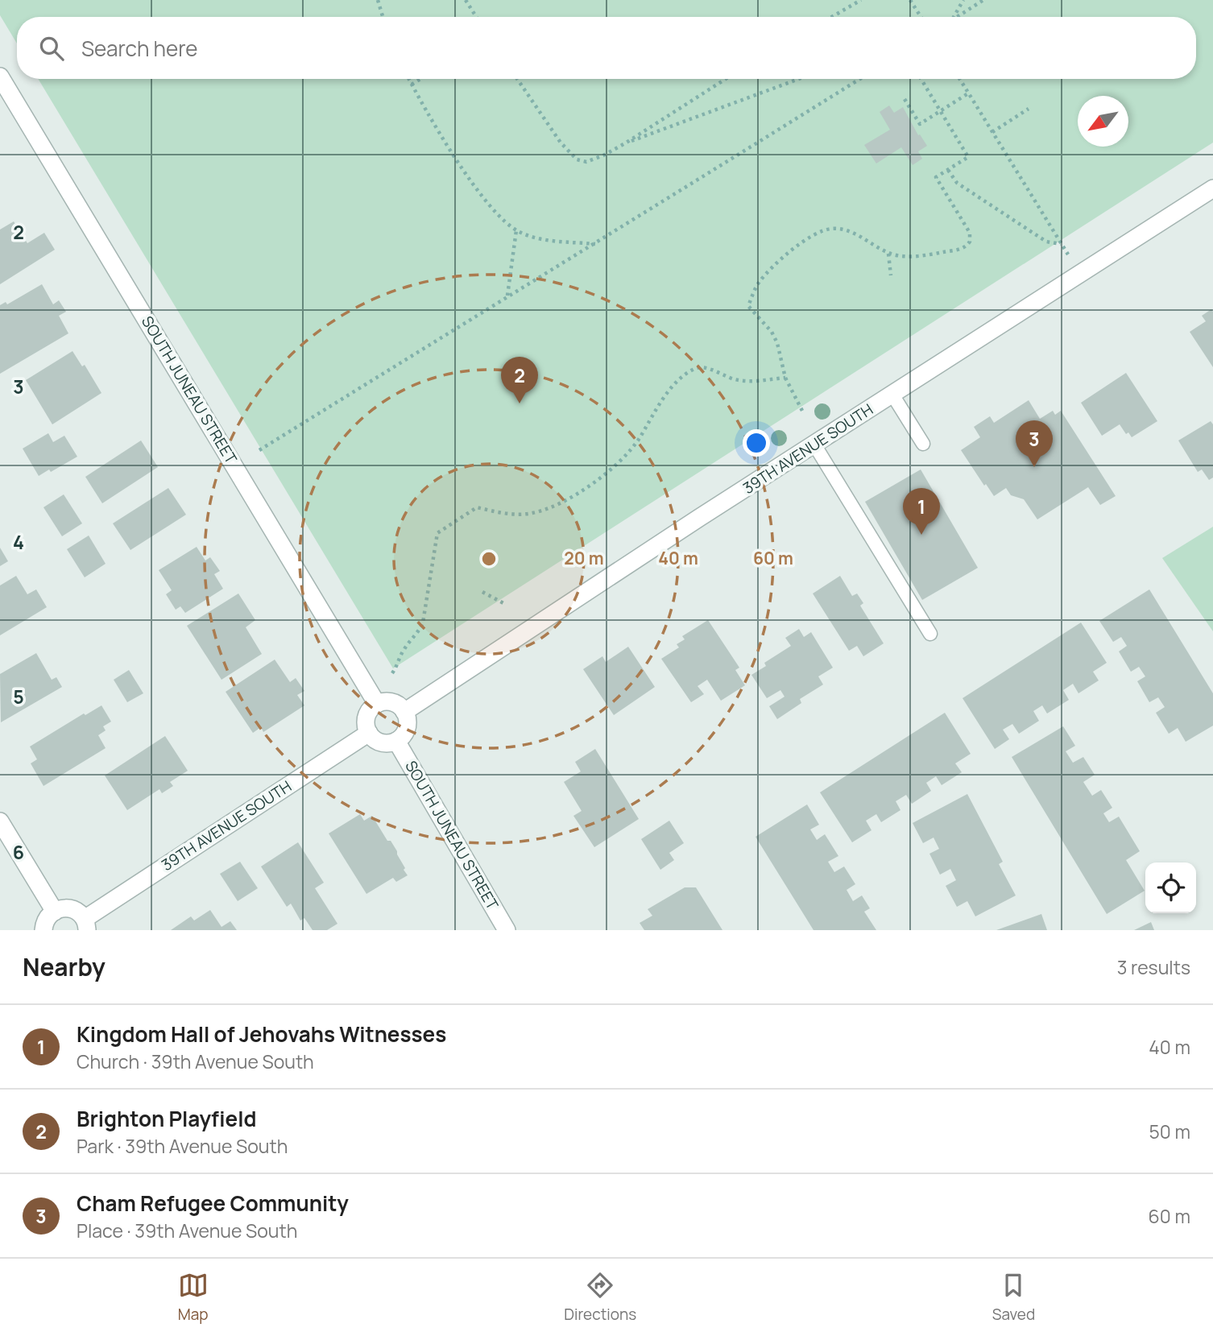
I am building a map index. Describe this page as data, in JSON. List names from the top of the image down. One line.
{"streets":{"street":["SOUTH JUNEAU STREET","39TH AVENUE SOUTH"]},"crossings":[["SOUTH JUNEAU STREET","39TH AVENUE SOUTH"]],"north":"bottom left","page":{"search":"Search here","pins":["2","3","1"],"heading":["Nearby","3 results"],"list":[{"mark":"1","name":"Kingdom Hall of Jehovahs Witnesses","note":"Church · 39th Avenue South","value":"40 m"},{"mark":"2","name":"Brighton Playfield","note":"Park · 39th Avenue South","value":"50 m"},{"mark":"3","name":"Cham Refugee Community","note":"Place · 39th Avenue South","value":"60 m"}],"nav":["Map","Directions","Saved"]},"grid":{"rows":["2","3","4","5","6"]},"rings":["20 m","40 m","60 m"]}
